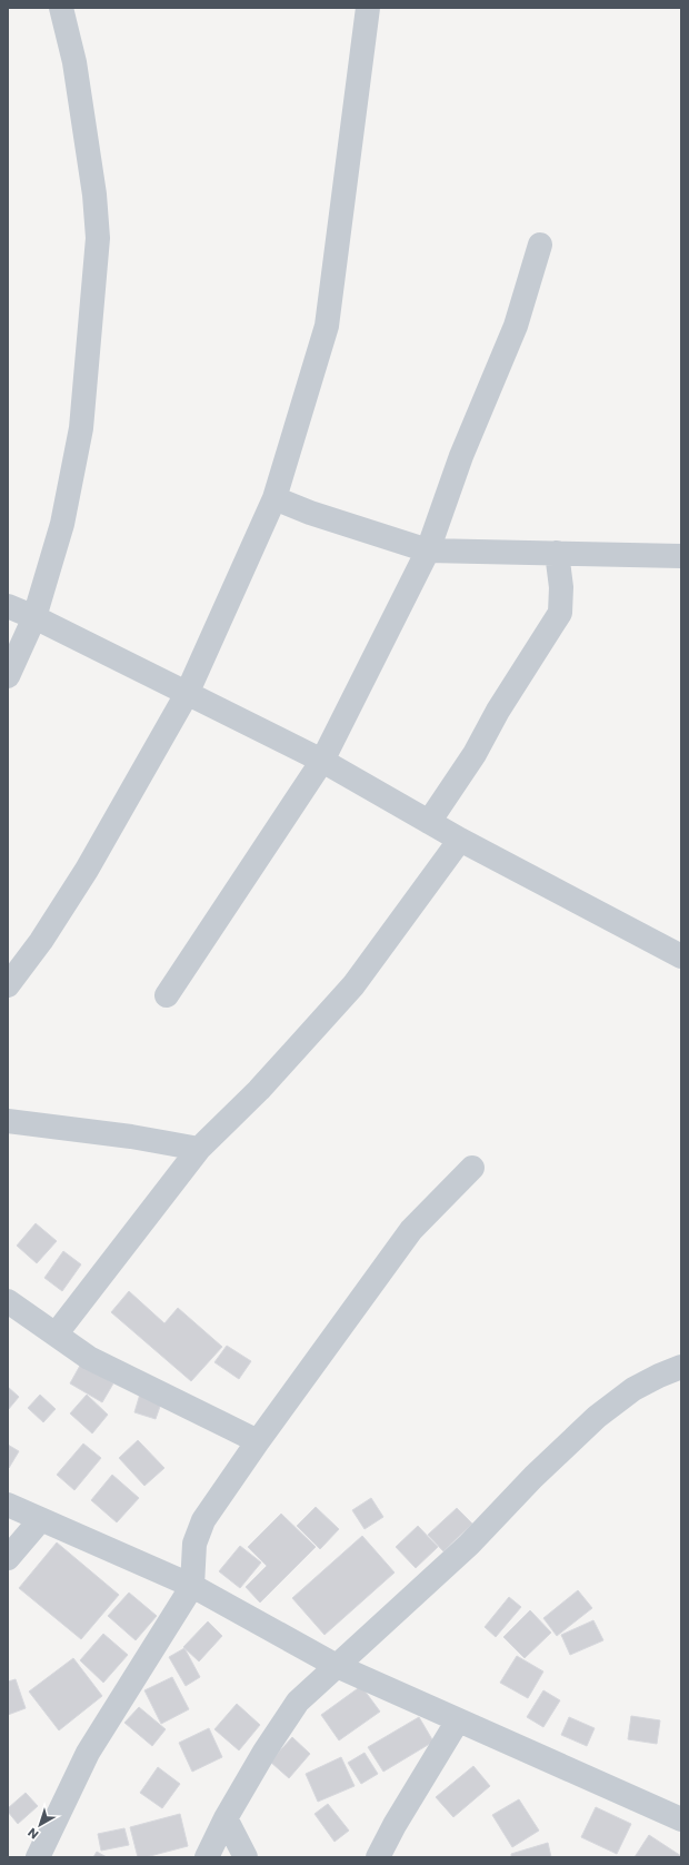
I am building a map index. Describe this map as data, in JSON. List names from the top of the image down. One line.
{"north":"bottom left"}
